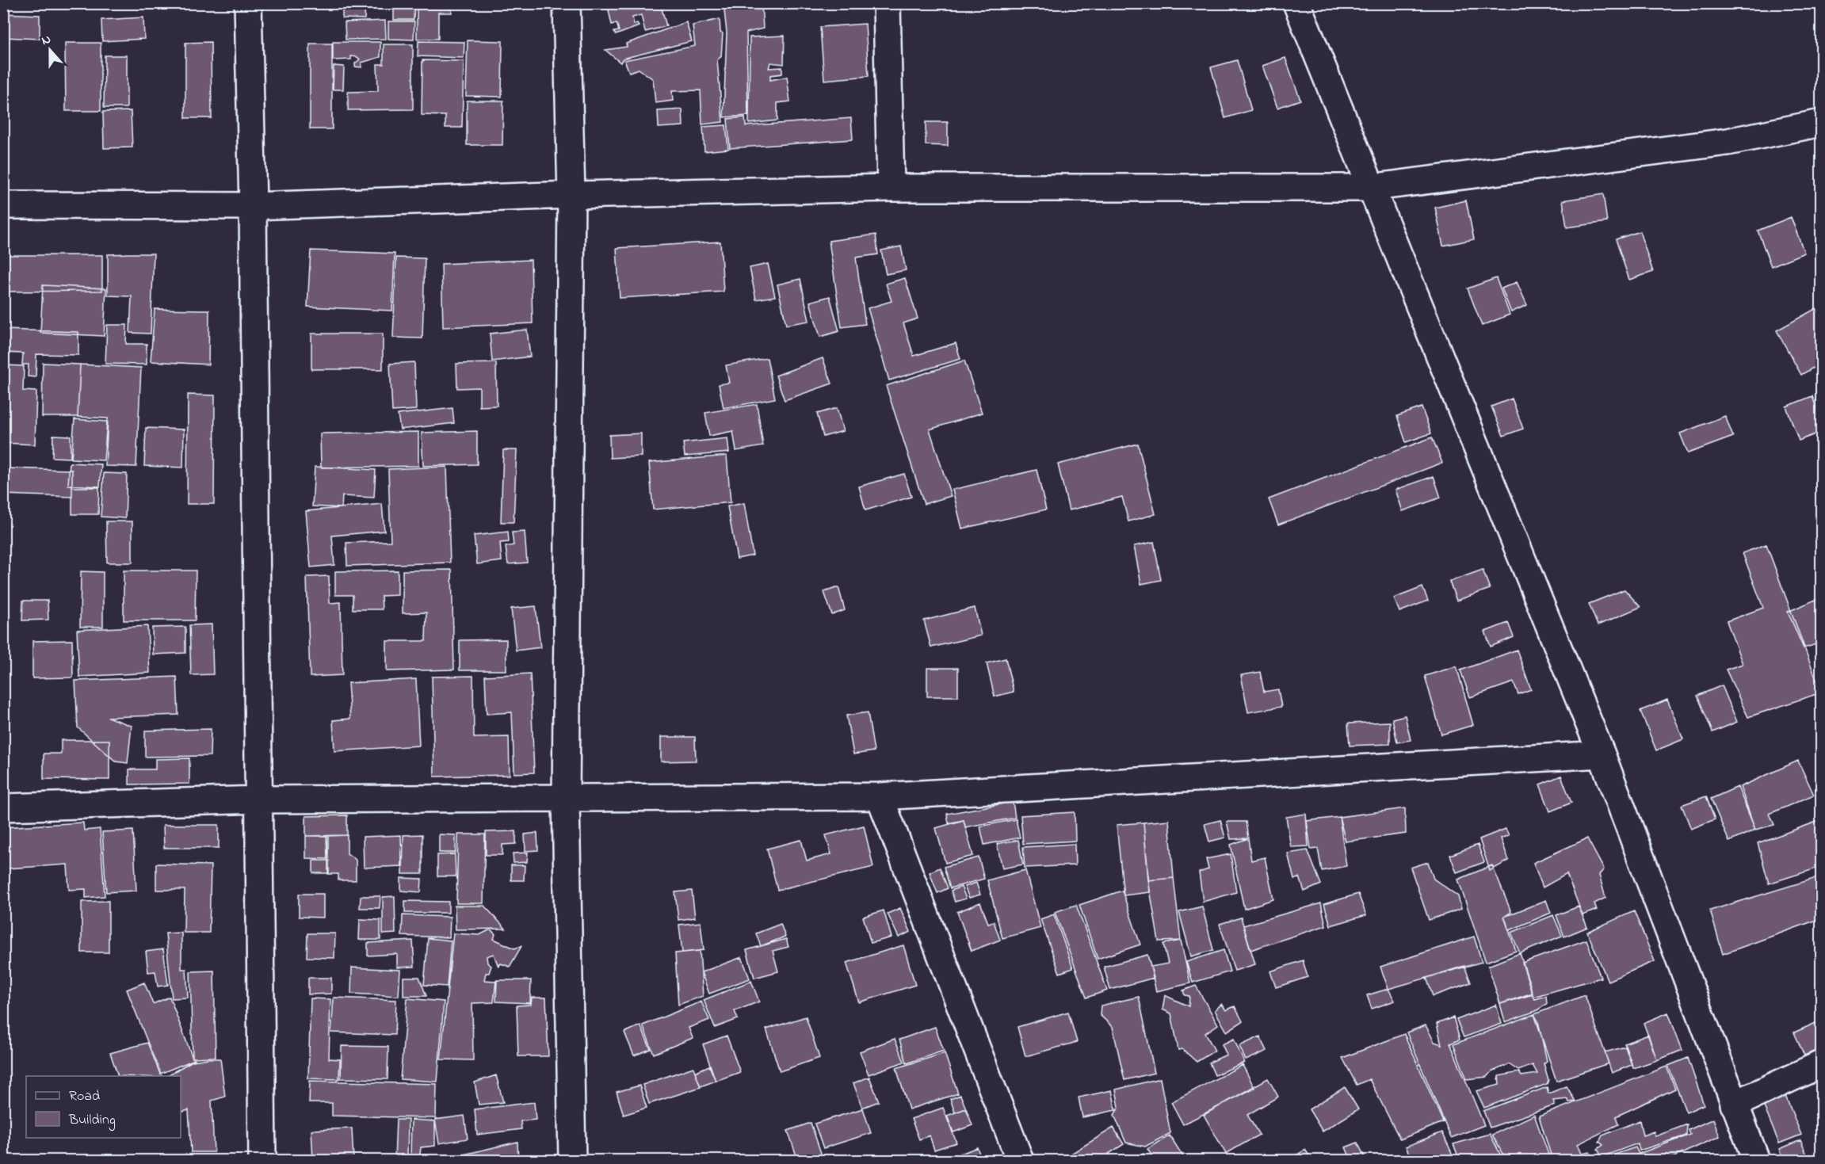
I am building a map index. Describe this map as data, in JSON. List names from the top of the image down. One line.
{"legend":["Road","Building"],"north":"top"}
